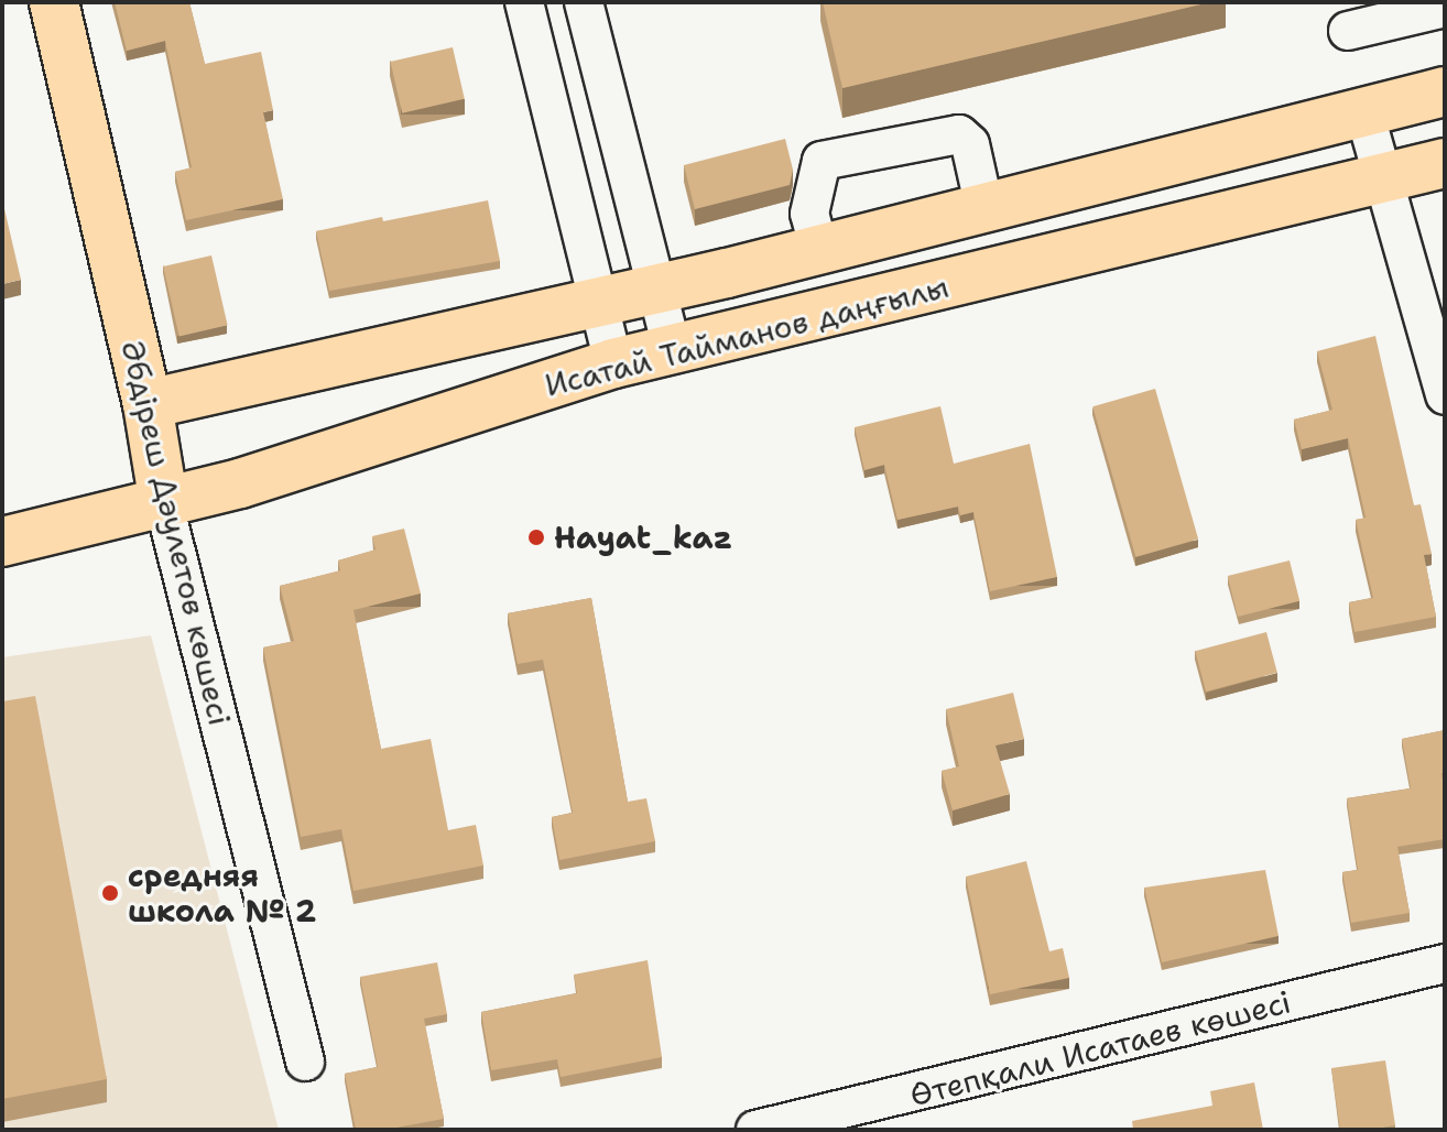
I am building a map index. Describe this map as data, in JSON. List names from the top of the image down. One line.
{"streets":{"main road":["Исатай Тайманов даңғылы","Әбдіреш Дәулетов көшесі"],"street":["Өтепқали Исатаев көшесі"]},"crossings":[["Исатай Тайманов даңғылы","Әбдіреш Дәулетов көшесі"]],"places":["Hayat_kaz","cредняя школа № 2"]}
